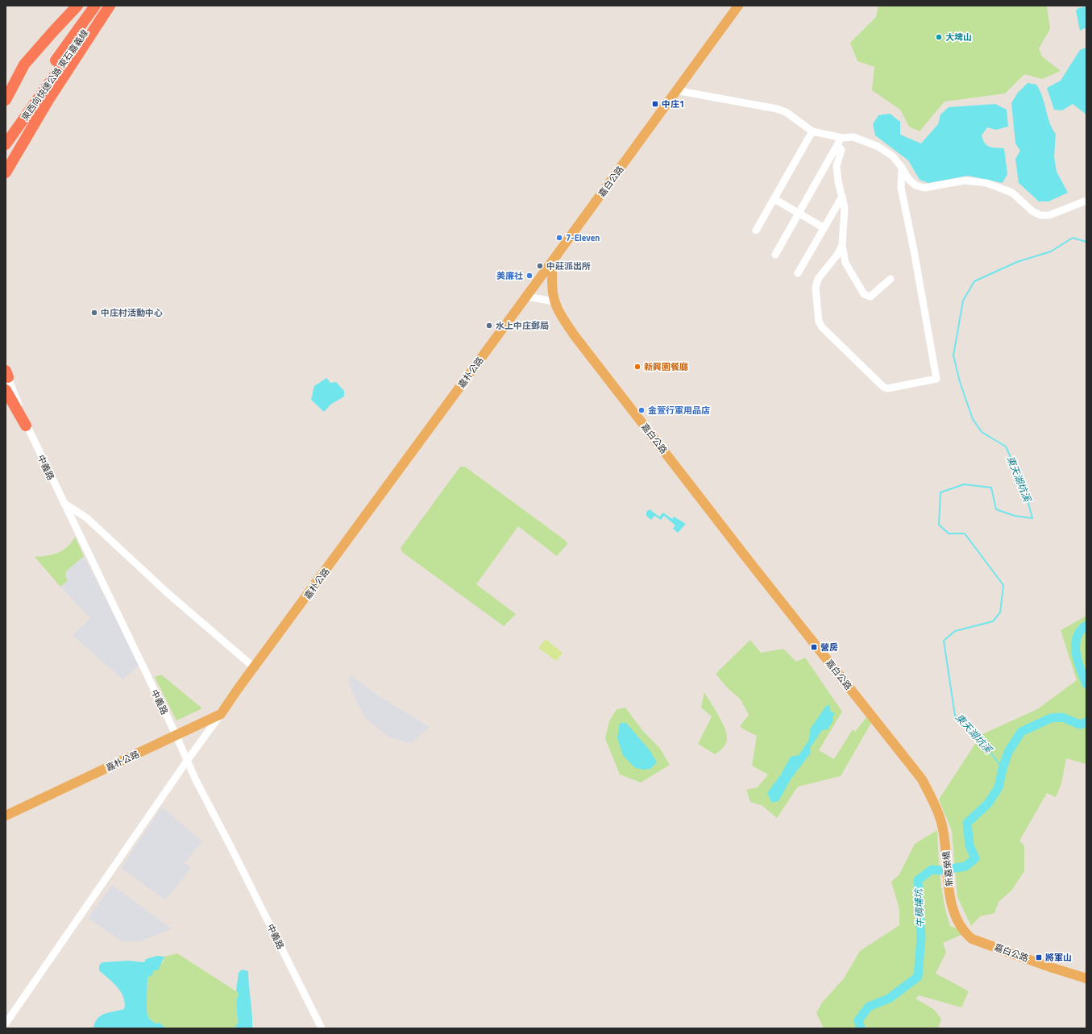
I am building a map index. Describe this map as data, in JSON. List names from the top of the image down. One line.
{"streets":{"highway":["東西向快速公路 東石嘉義線"],"main road":["嘉白公路","嘉朴公路","新嘉榮橋"],"street":["中義路"]},"crossings":[["嘉白公路","嘉朴公路"],["嘉白公路","新嘉榮橋"],["嘉朴公路","中義路"]],"water":["東天湖坑溪","牛稠埔坑"],"places":{"other":["大埤山","7-Eleven","中莊派出所","美廉社","中庄村活動中心","水上中庄郵局","新興園餐廳","金萱行軍用品店"],"transit":["中庄1","營房","將軍山"]}}
